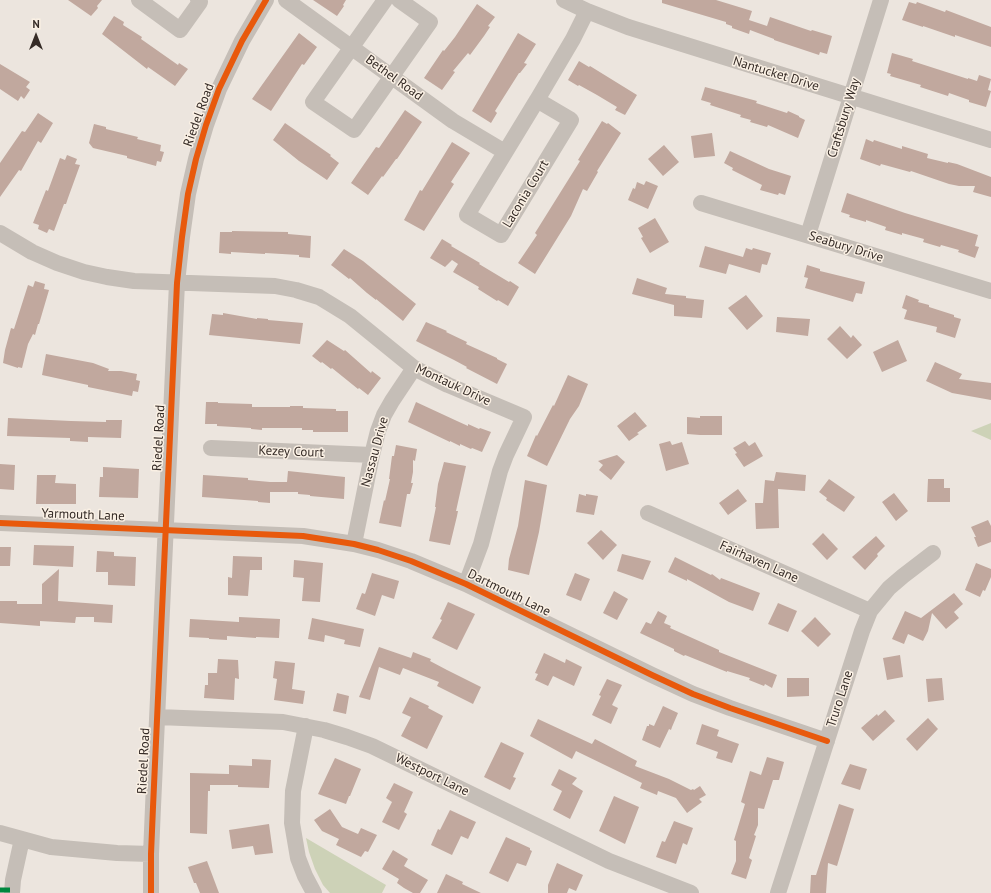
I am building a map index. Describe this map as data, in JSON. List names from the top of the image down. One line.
{"streets":{"street":["Nantucket Drive","Bethel Road","Riedel Road","Craftsbury Way","Laconia Court","Seabury Drive","Montauk Drive","Kezey Court","Nassau Drive","Yarmouth Lane","Fairhaven Lane","Dartmouth Lane","Truro Lane","Westport Lane"]},"crossings":[["Nantucket Drive","Craftsbury Way"],["Nantucket Drive","Laconia Court"],["Bethel Road","Laconia Court"],["Riedel Road","Montauk Drive"],["Riedel Road","Yarmouth Lane"],["Riedel Road","Dartmouth Lane"],["Riedel Road","Westport Lane"],["Craftsbury Way","Seabury Drive"],["Montauk Drive","Nassau Drive"],["Montauk Drive","Dartmouth Lane"],["Kezey Court","Nassau Drive"],["Nassau Drive","Dartmouth Lane"],["Yarmouth Lane","Dartmouth Lane"],["Fairhaven Lane","Truro Lane"],["Dartmouth Lane","Truro Lane"]],"north":"top"}
